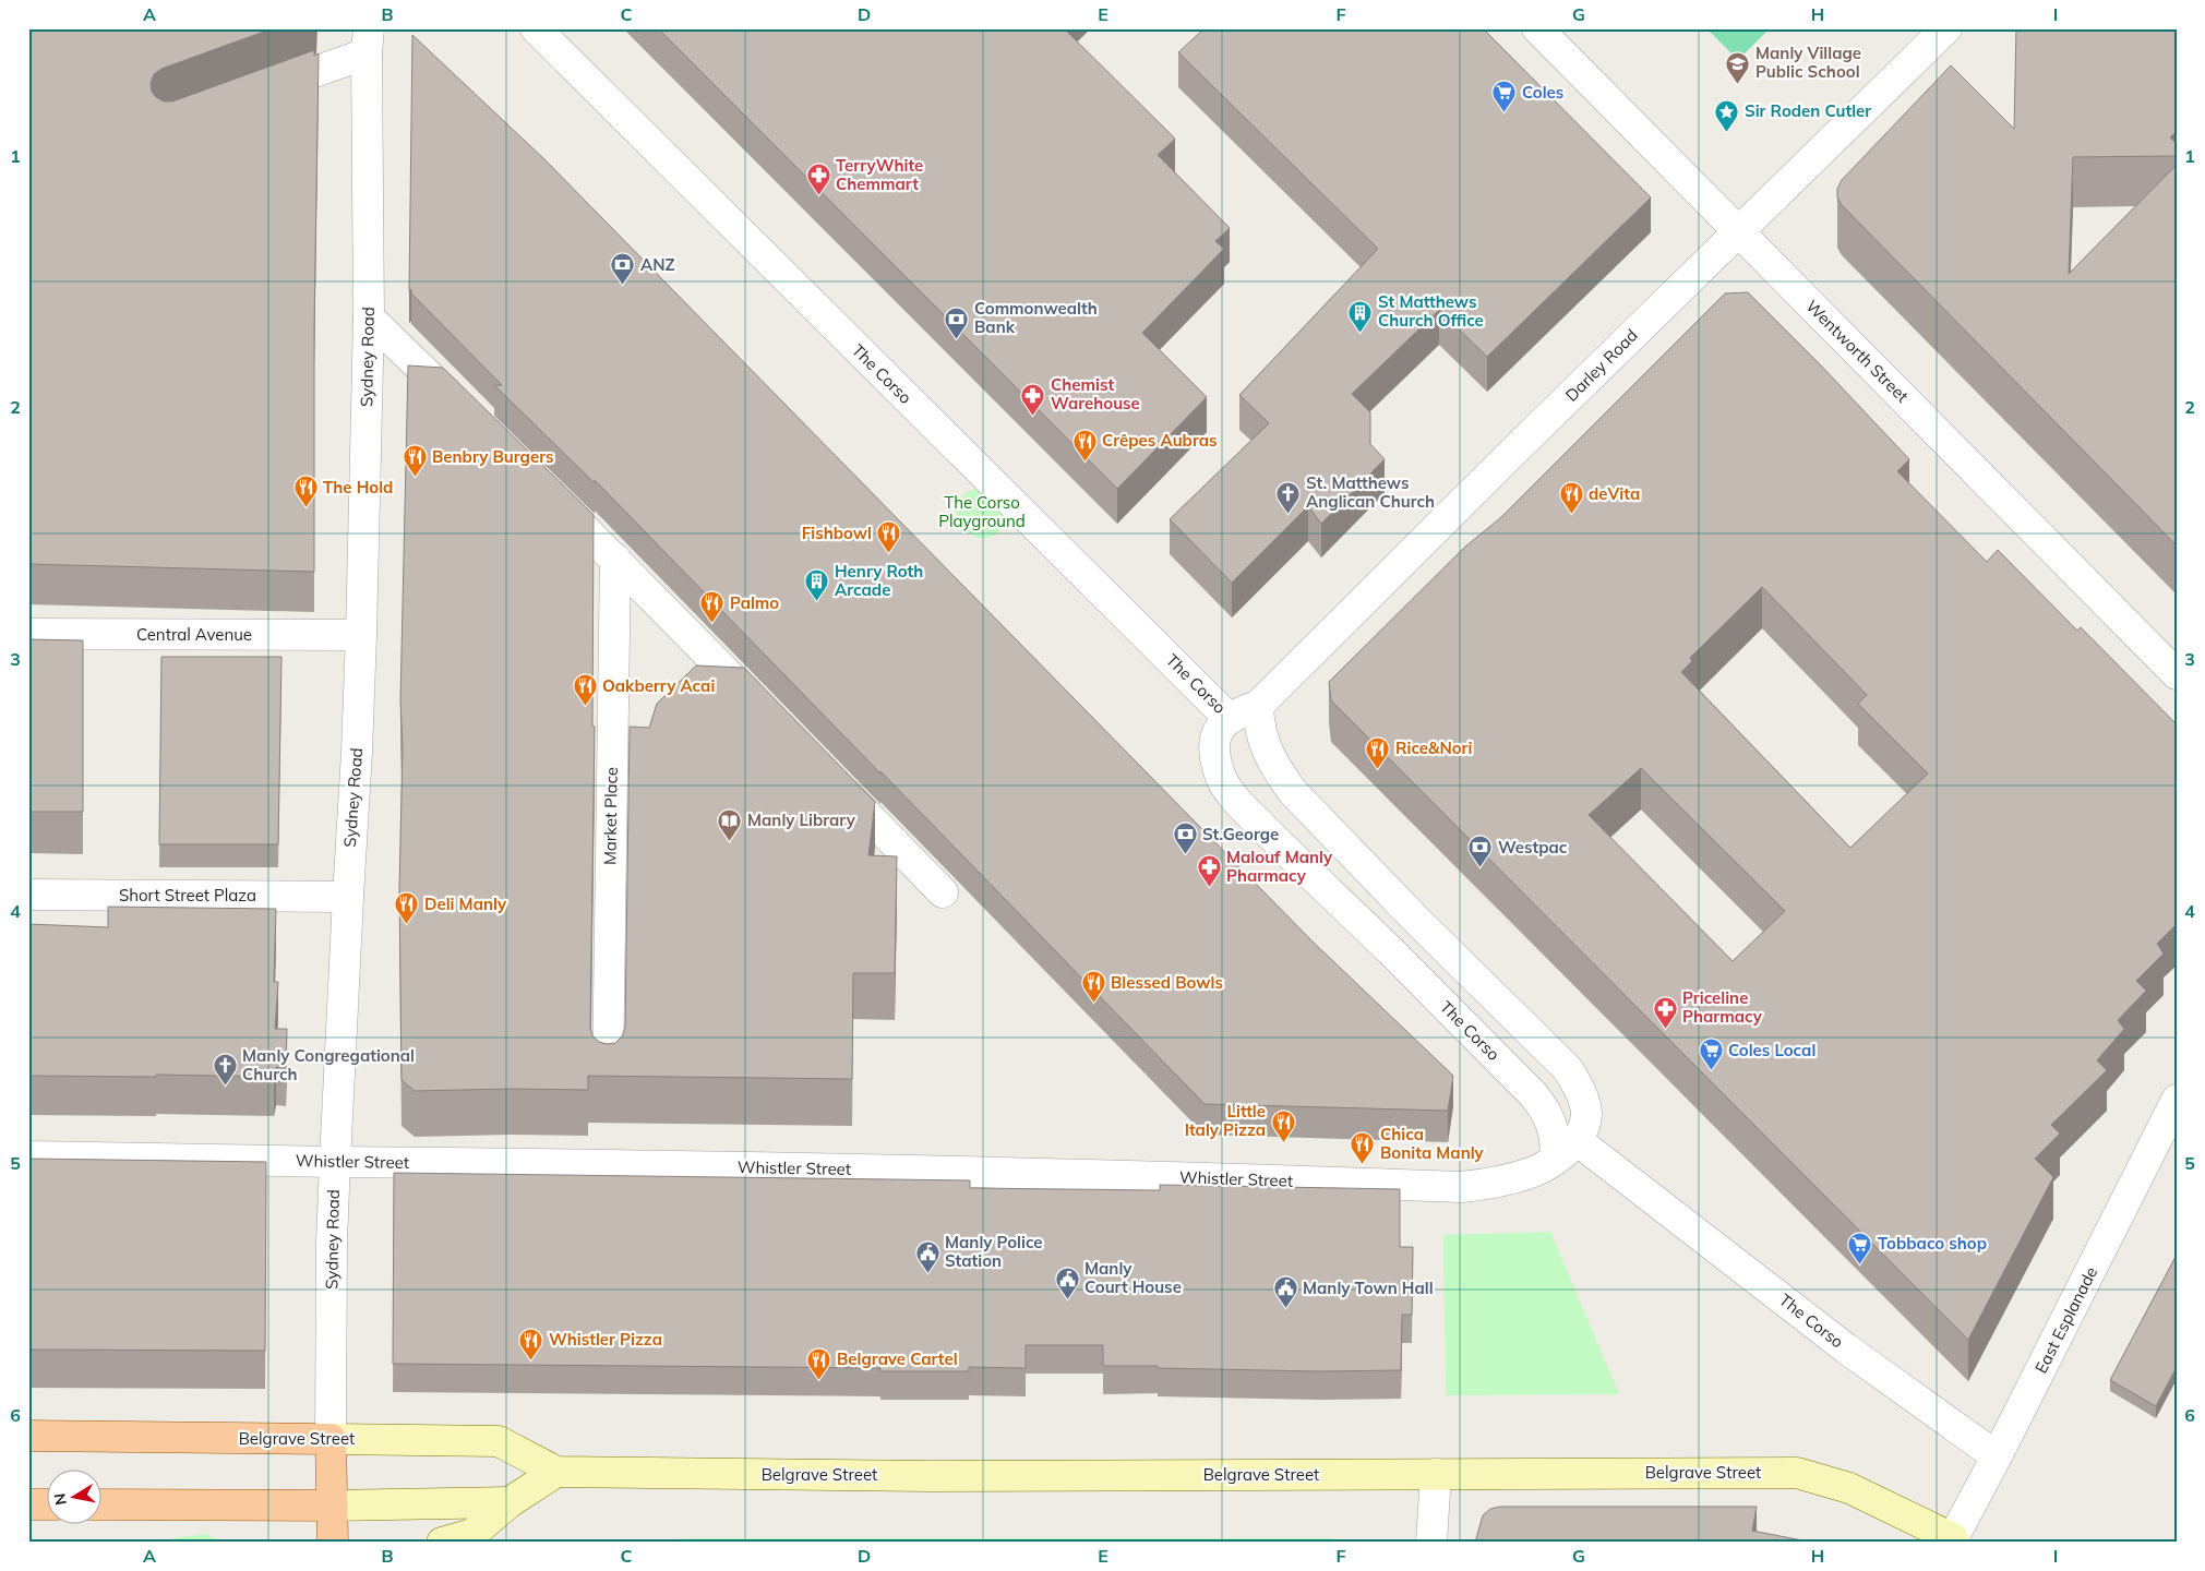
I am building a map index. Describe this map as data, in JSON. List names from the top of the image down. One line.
{"streets":{"main road":["Sydney Road","Belgrave Street"],"street":["Wentworth Street","Darley Road","The Corso","Central Avenue","Market Place","Short Street Plaza","Whistler Street","East Esplanade"]},"crossings":[["Wentworth Street","Darley Road"],["Sydney Road","Central Avenue"],["Sydney Road","Short Street Plaza"],["Sydney Road","Whistler Street"],["Sydney Road","Belgrave Street"],["Darley Road","The Corso"],["The Corso","Whistler Street"],["The Corso","East Esplanade"],["East Esplanade","Belgrave Street"]],"parks":["The Corso Playground"],"places":{"school or university":["Manly Village Public School"],"supermarket":["Coles","Coles Local","Tobbaco shop"],"place":["Sir Roden Cutler"],"pharmacy":["TerryWhite Chemmart","Chemist Warehouse","Malouf Manly Pharmacy","Priceline Pharmacy"],"bank":["ANZ","Commonwealth Bank","St.George","Westpac"],"building":["St Matthews Church Office","Henry Roth Arcade"],"restaurant":["Crêpes Aubras","Benbry Burgers","The Hold","deVita","Fishbowl","Palmo","Oakberry Acai","Rice&Nori","Deli Manly","Blessed Bowls","Little Italy Pizza","Chica Bonita Manly","Whistler Pizza","Belgrave Cartel"],"church":["St. Matthews Anglican Church","Manly Congregational Church"],"library":["Manly Library"],"public building":["Manly Police Station","Manly Court House","Manly Town Hall"]},"north":"left","grid":{"columns":["A","B","C","D","E","F","G","H","I"],"rows":["1","2","3","4","5","6"]}}
